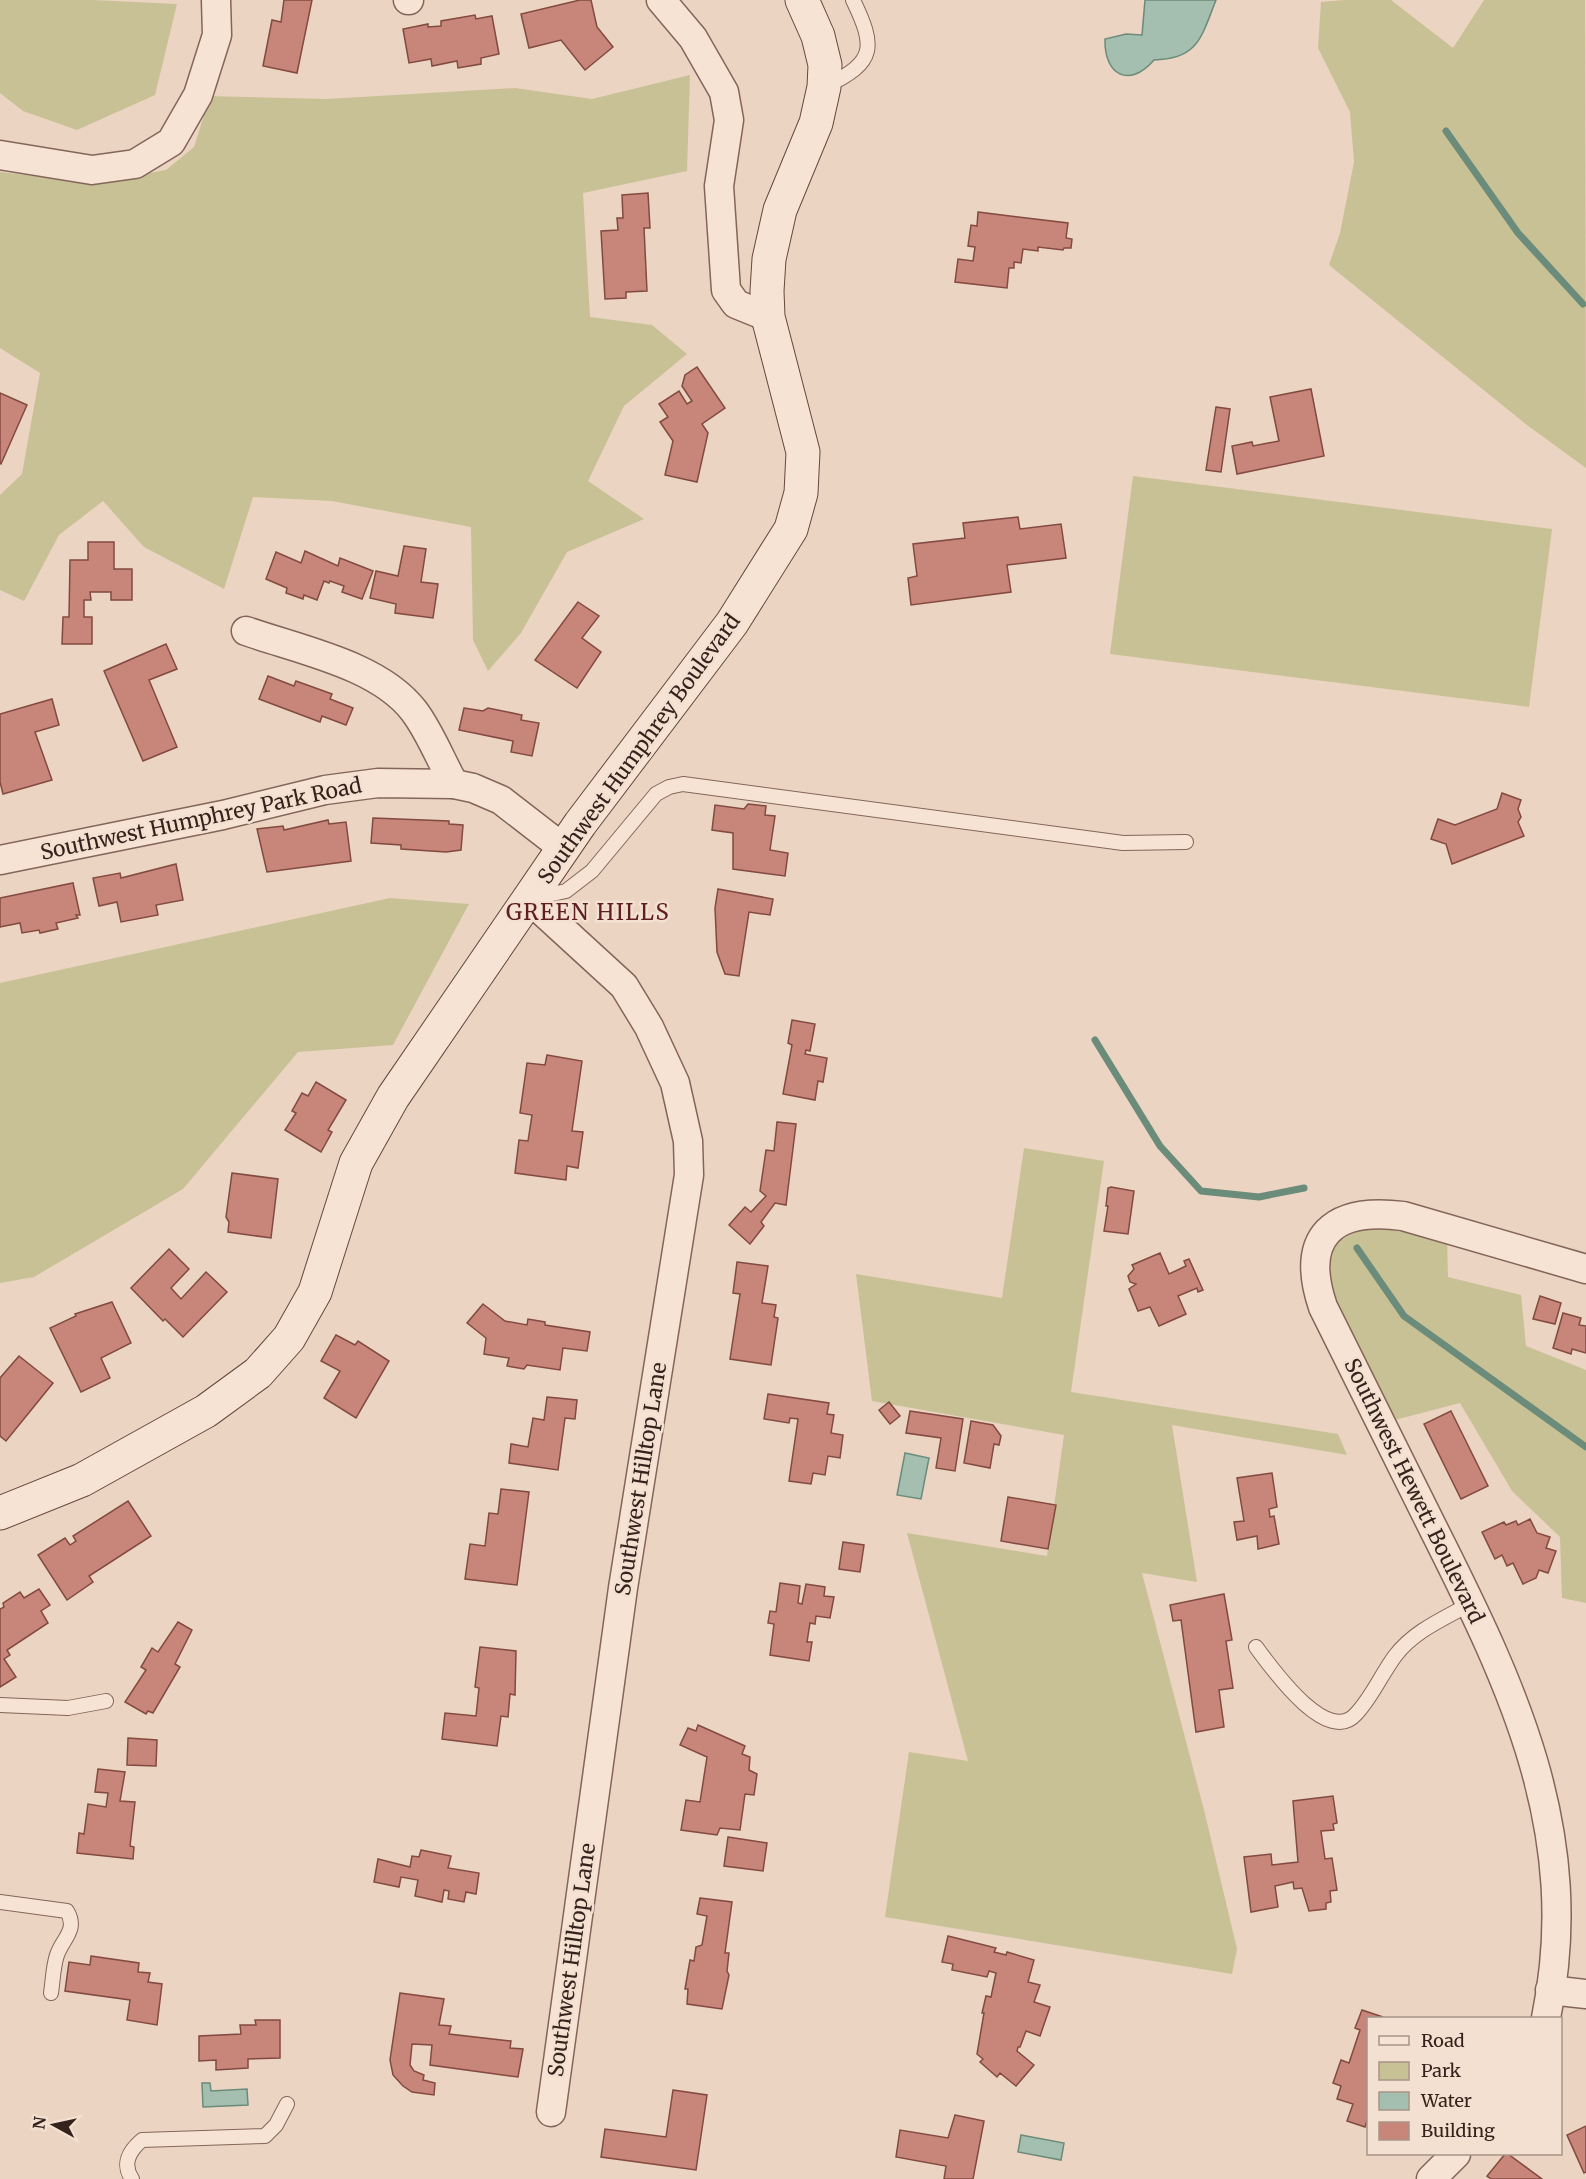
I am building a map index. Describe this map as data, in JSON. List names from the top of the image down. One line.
{"streets":{"main road":["Southwest Humphrey Boulevard"],"street":["Southwest Humphrey Park Road","Southwest Hilltop Lane","Southwest Hewett Boulevard"]},"crossings":[["Southwest Humphrey Boulevard","Southwest Humphrey Park Road"],["Southwest Humphrey Boulevard","Southwest Hilltop Lane"]],"districts":["GREEN HILLS"],"legend":["Road","Park","Water","Building"],"north":"left"}
